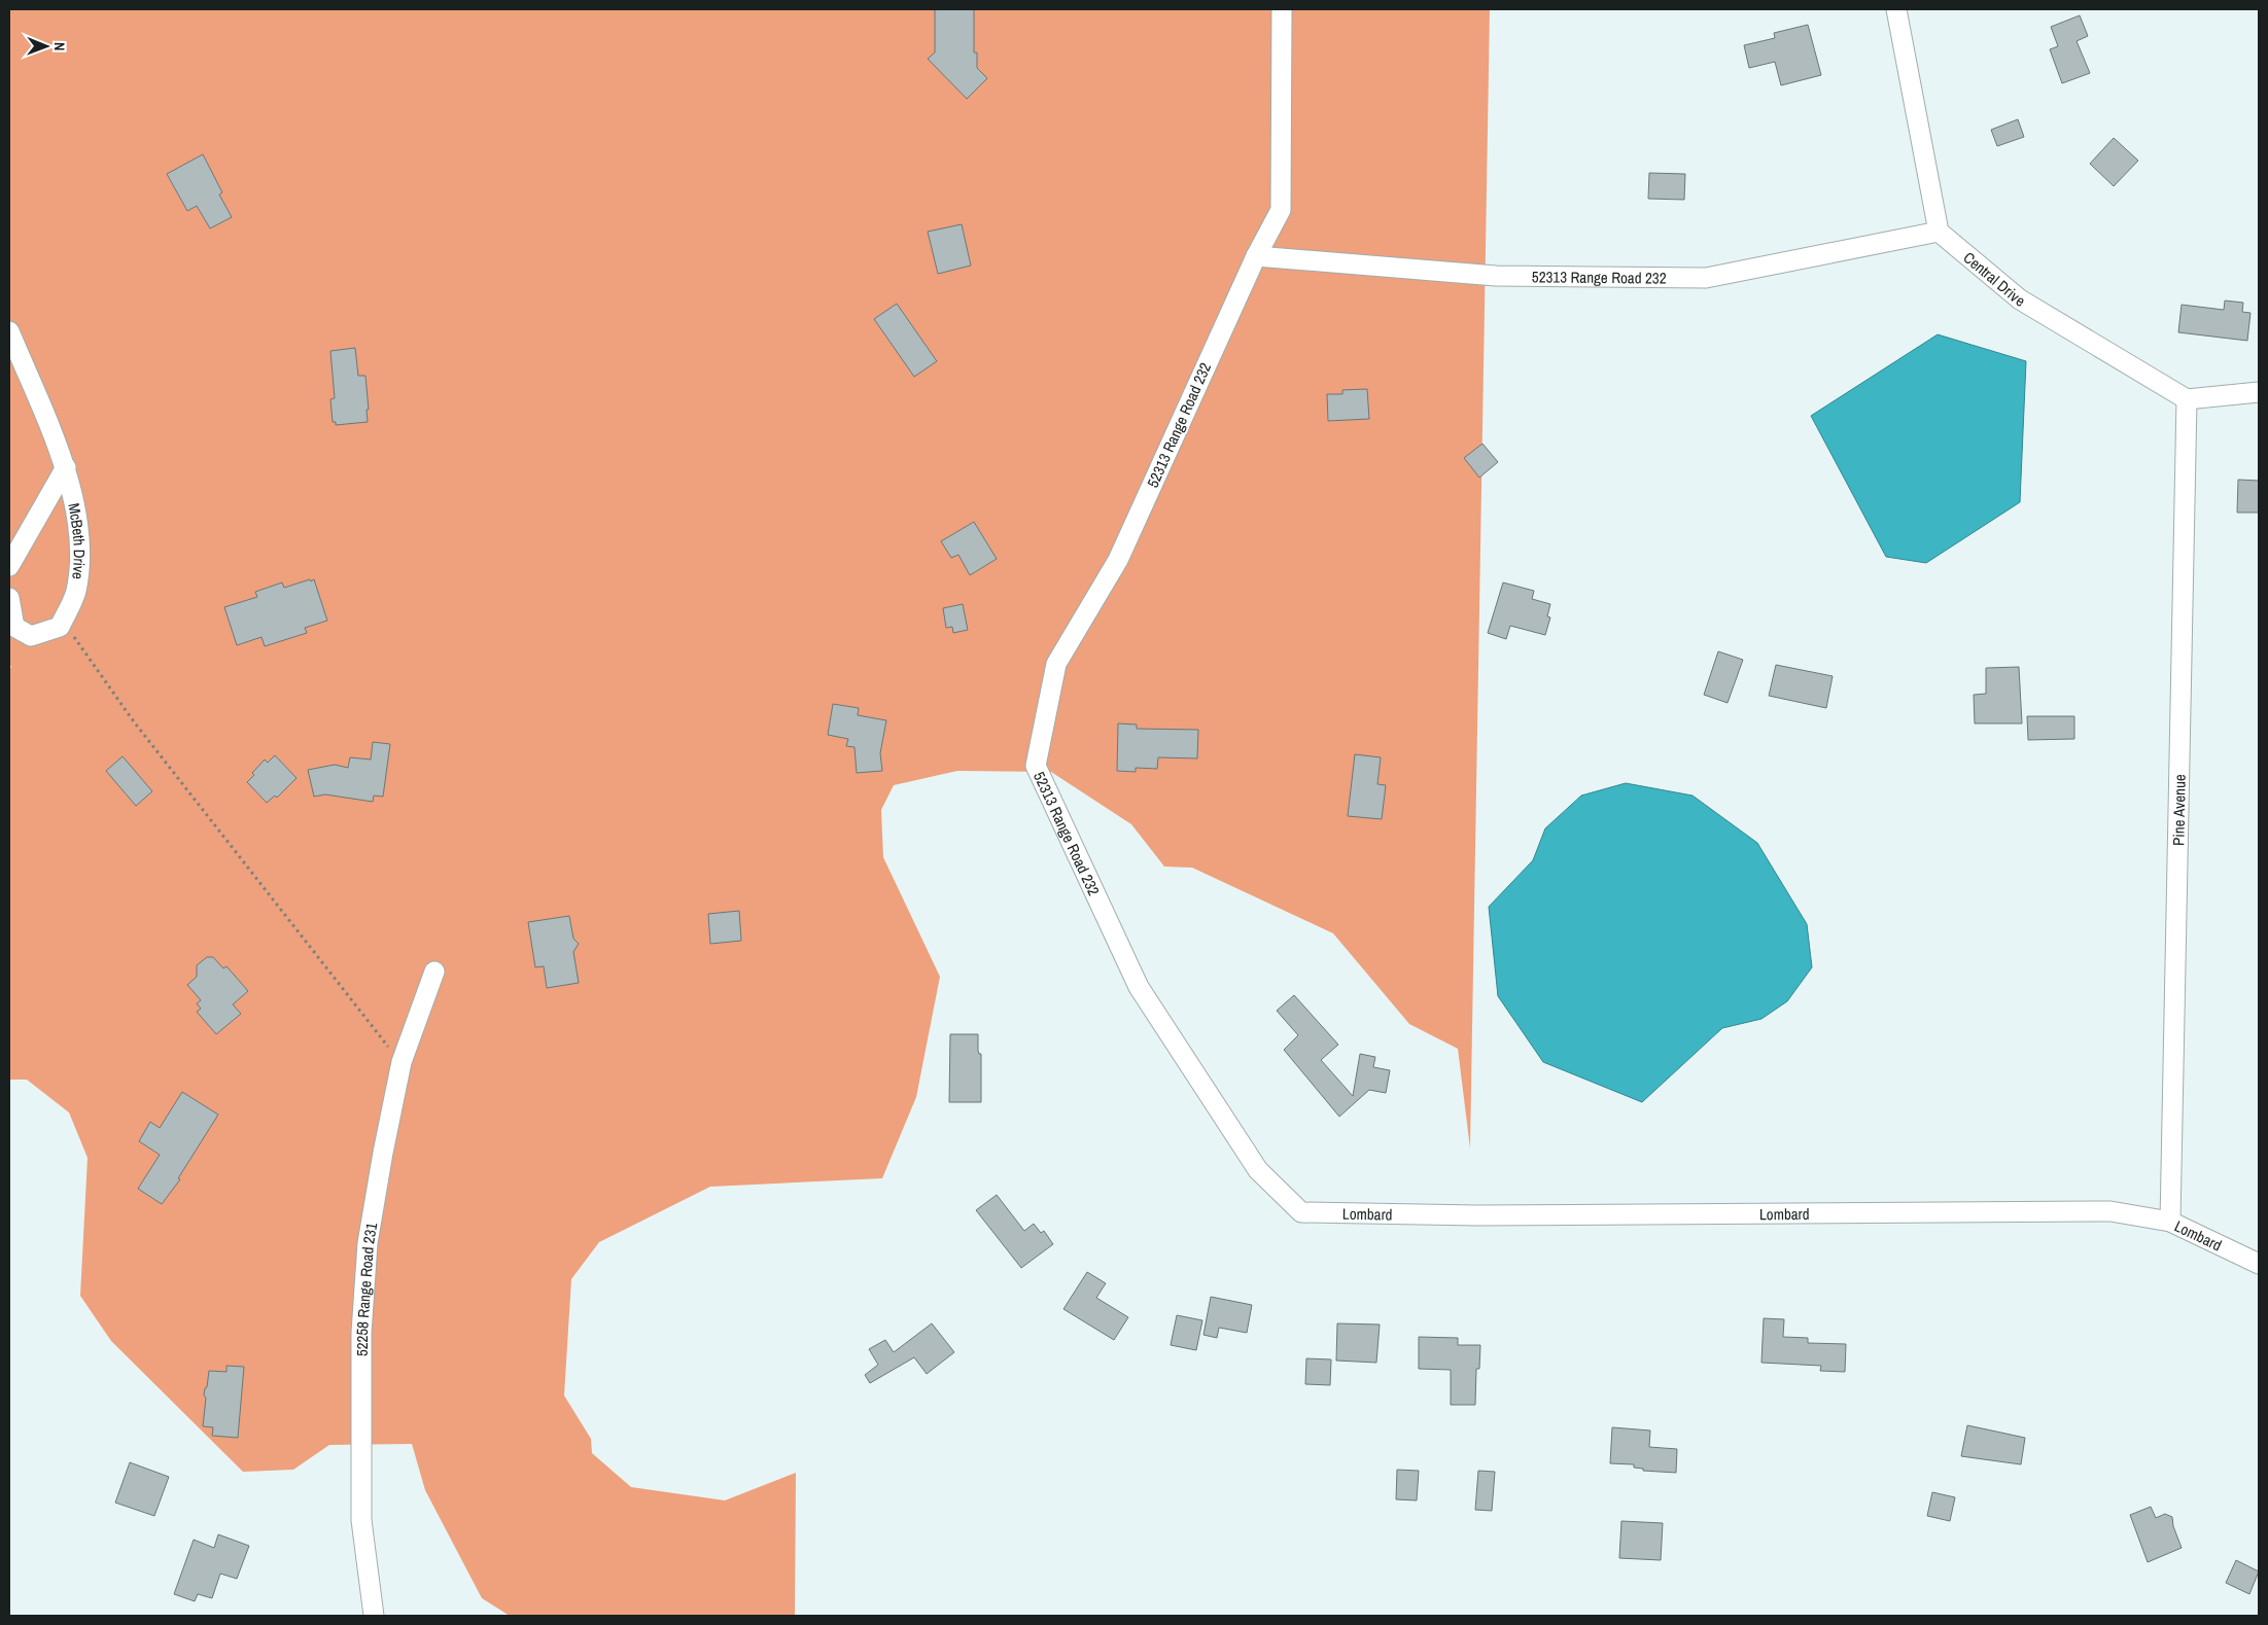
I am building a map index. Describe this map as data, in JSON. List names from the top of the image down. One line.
{"streets":{"street":["52313 Range Road 232","Central Drive","McBeth Drive","Pine Avenue","Lombard","52258 Range Road 231"]},"crossings":[["52313 Range Road 232","Central Drive"],["52313 Range Road 232","Lombard"],["Central Drive","Pine Avenue"],["Pine Avenue","Lombard"]],"north":"right"}
